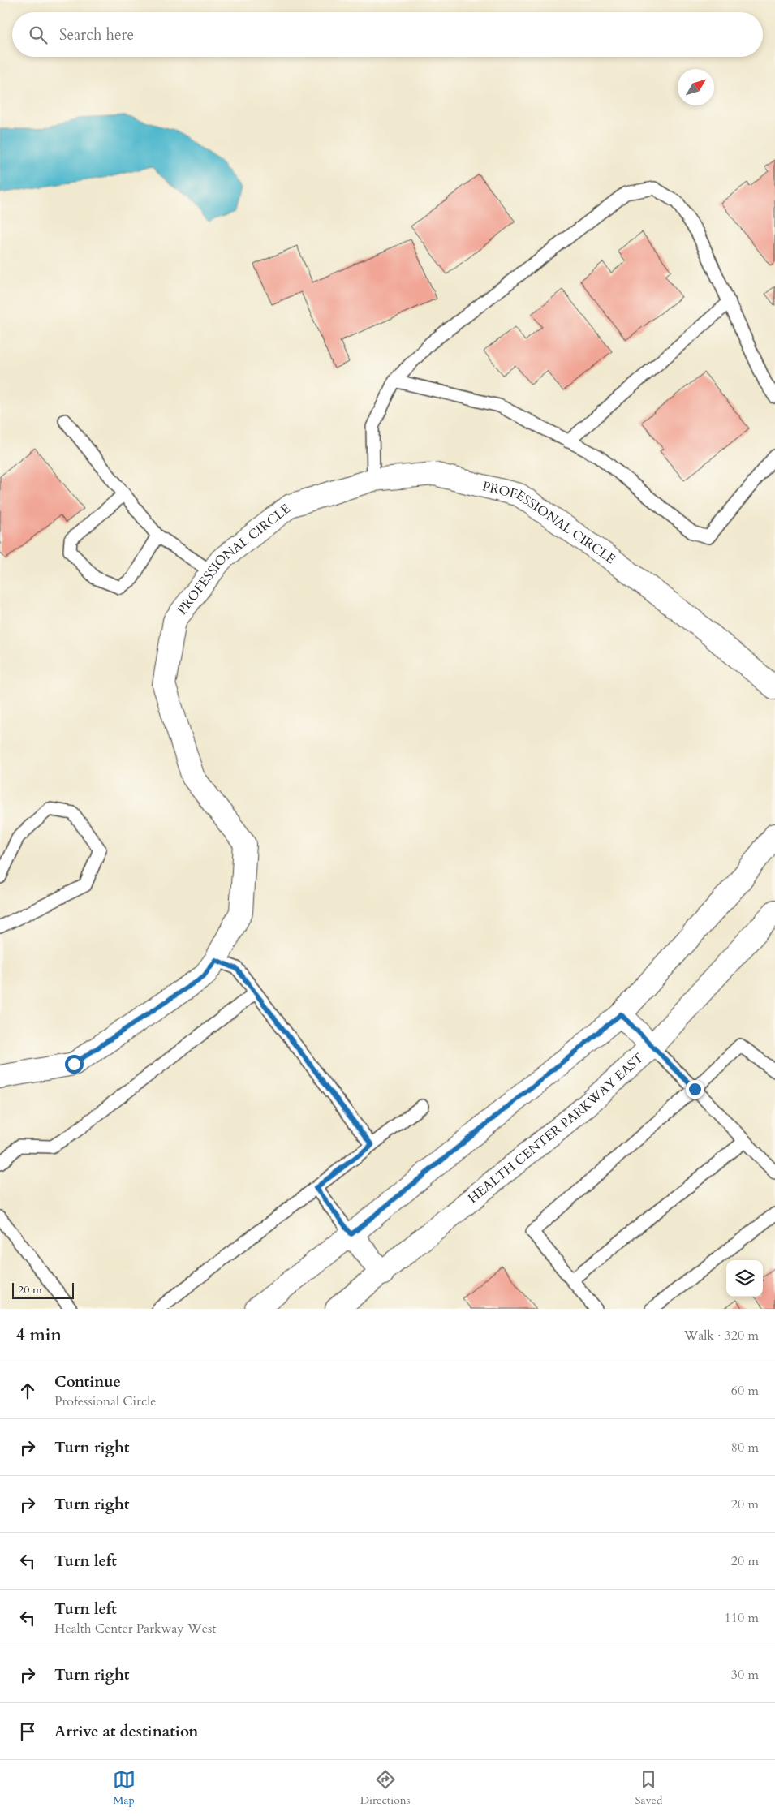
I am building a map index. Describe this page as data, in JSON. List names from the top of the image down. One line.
{"streets":{"street":["PROFESSIONAL CIRCLE","HEALTH CENTER PARKWAY EAST"]},"scale_bar":"20 m","north":"top right","page":{"search":"Search here","scale":"20 m","heading":["4 min","Walk · 320 m"],"list":[["Continue","Professional Circle","60 m"],["Turn right","80 m"],["Turn right","20 m"],["Turn left","20 m"],["Turn left","Health Center Parkway West","110 m"],["Turn right","30 m"],"Arrive at destination"],"nav":["Map","Directions","Saved"]}}
